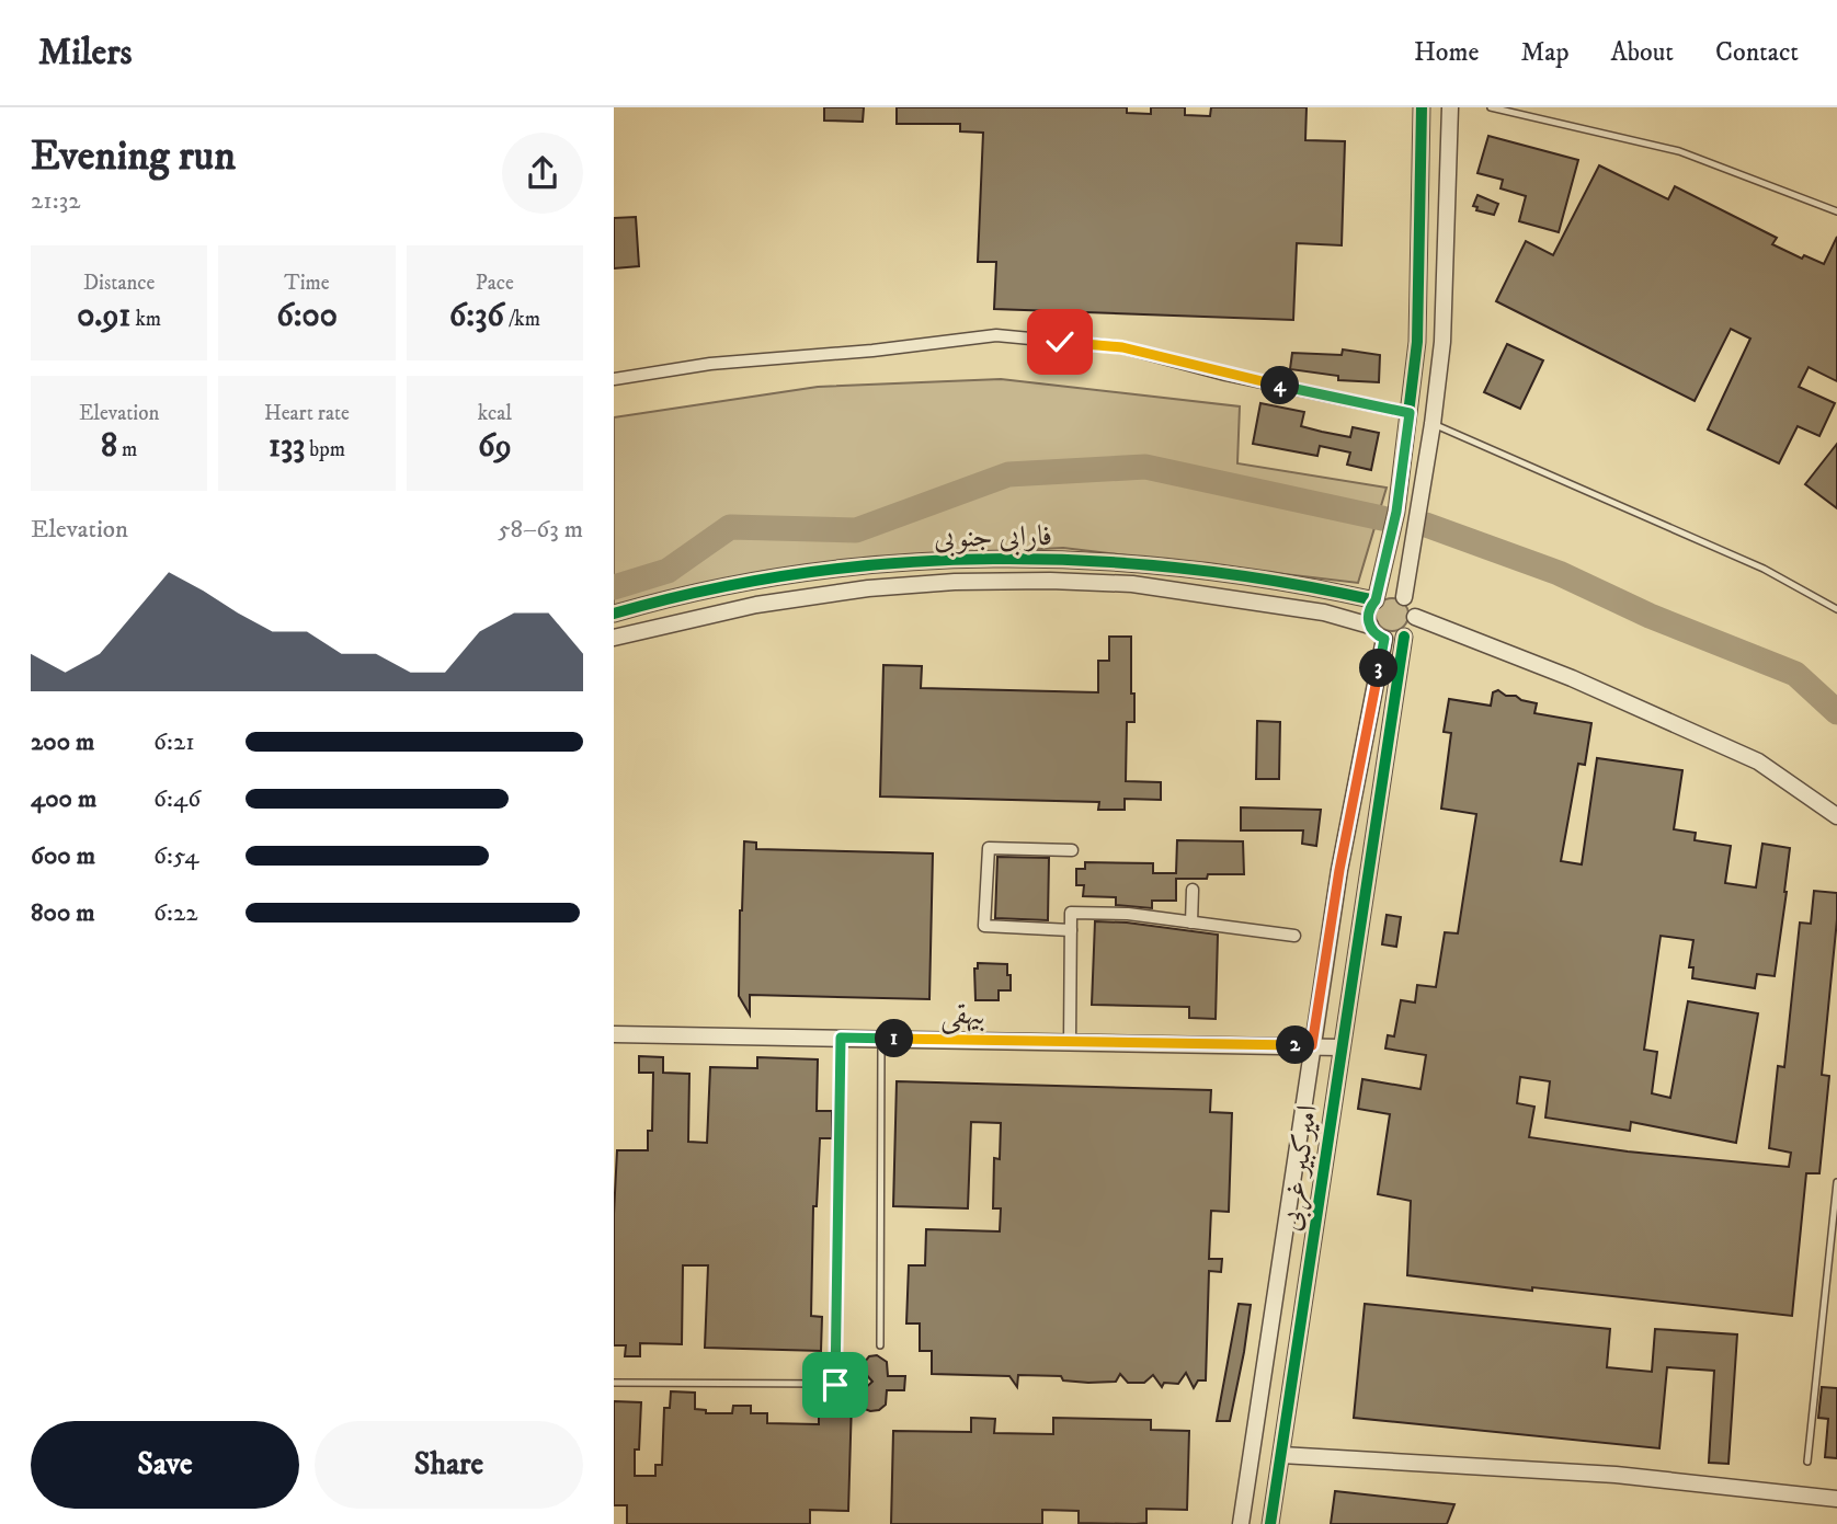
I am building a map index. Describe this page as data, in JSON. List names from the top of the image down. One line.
{"streets":{"street":["فارابی جنوبی","بیهقی","امیرکبیر غربی"]},"crossings":[["فارابی جنوبی","امیرکبیر غربی"],["بیهقی","امیرکبیر غربی"]],"page":{"header":"Milers","nav":["Home","Map","About","Contact"],"heading":["Evening run","21:32"],"stats":[["Distance","0.91 km"],["Time","6:00"],["Pace","6:36 /km"],["Elevation","8 m"],["Heart rate","133 bpm"],["kcal","69"]],"pins":["4","3","1","2"],"chart":["Elevation","58–63 m"],"list":[{"name":"200 m","note":"6:21"},{"name":"400 m","note":"6:46"},{"name":"600 m","note":"6:54"},{"name":"800 m","note":"6:22"}],"buttons":["Save","Share"]}}
